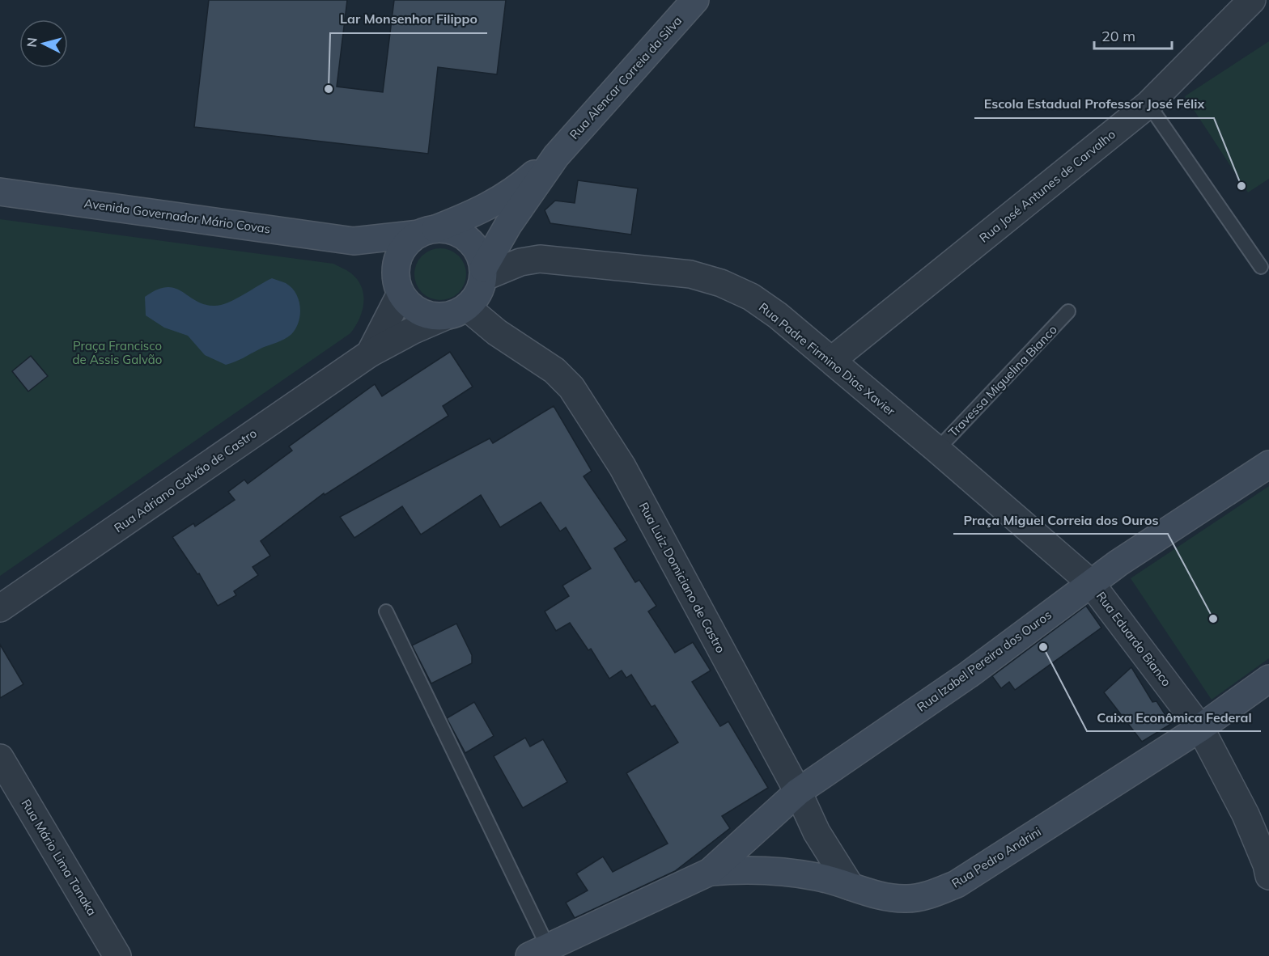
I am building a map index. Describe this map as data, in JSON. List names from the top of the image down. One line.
{"streets":{"street":["Rua Alencar Correia da Silva","Rua José Antunes de Carvalho","Avenida Governador Mário Covas","Rua Padre Firmino Dias Xavier","Rua Adriano Galvão de Castro","Rua Luiz Domiciano de Castro","Rua Eduardo Bianco","Rua Izabel Pereira dos Ouros","Rua Mário Lima Tanaka","Rua Pedro Andrini"],"lane":["Travessa Miguelina Bianco"]},"crossings":[["Rua Alencar Correia da Silva","Avenida Governador Mário Covas"],["Rua Alencar Correia da Silva","Rua Padre Firmino Dias Xavier"],["Rua Alencar Correia da Silva","Rua Adriano Galvão de Castro"],["Rua Alencar Correia da Silva","Rua Luiz Domiciano de Castro"],["Rua José Antunes de Carvalho","Rua Padre Firmino Dias Xavier"],["Avenida Governador Mário Covas","Rua Padre Firmino Dias Xavier"],["Avenida Governador Mário Covas","Rua Adriano Galvão de Castro"],["Avenida Governador Mário Covas","Rua Luiz Domiciano de Castro"],["Rua Padre Firmino Dias Xavier","Travessa Miguelina Bianco"],["Rua Padre Firmino Dias Xavier","Rua Adriano Galvão de Castro"],["Rua Padre Firmino Dias Xavier","Rua Luiz Domiciano de Castro"],["Rua Padre Firmino Dias Xavier","Rua Eduardo Bianco"],["Rua Padre Firmino Dias Xavier","Rua Izabel Pereira dos Ouros"],["Rua Adriano Galvão de Castro","Rua Luiz Domiciano de Castro"],["Rua Luiz Domiciano de Castro","Rua Izabel Pereira dos Ouros"],["Rua Luiz Domiciano de Castro","Rua Pedro Andrini"],["Rua Eduardo Bianco","Rua Izabel Pereira dos Ouros"],["Rua Eduardo Bianco","Rua Pedro Andrini"],["Rua Izabel Pereira dos Ouros","Rua Pedro Andrini"]],"parks":["Praça Francisco de Assis Galvão"],"places":["Lar Monsenhor Filippo","Escola Estadual Professor José Félix","Praça Miguel Correia dos Ouros","Caixa Econômica Federal"],"scale_bar":"20 m","north":"left"}
